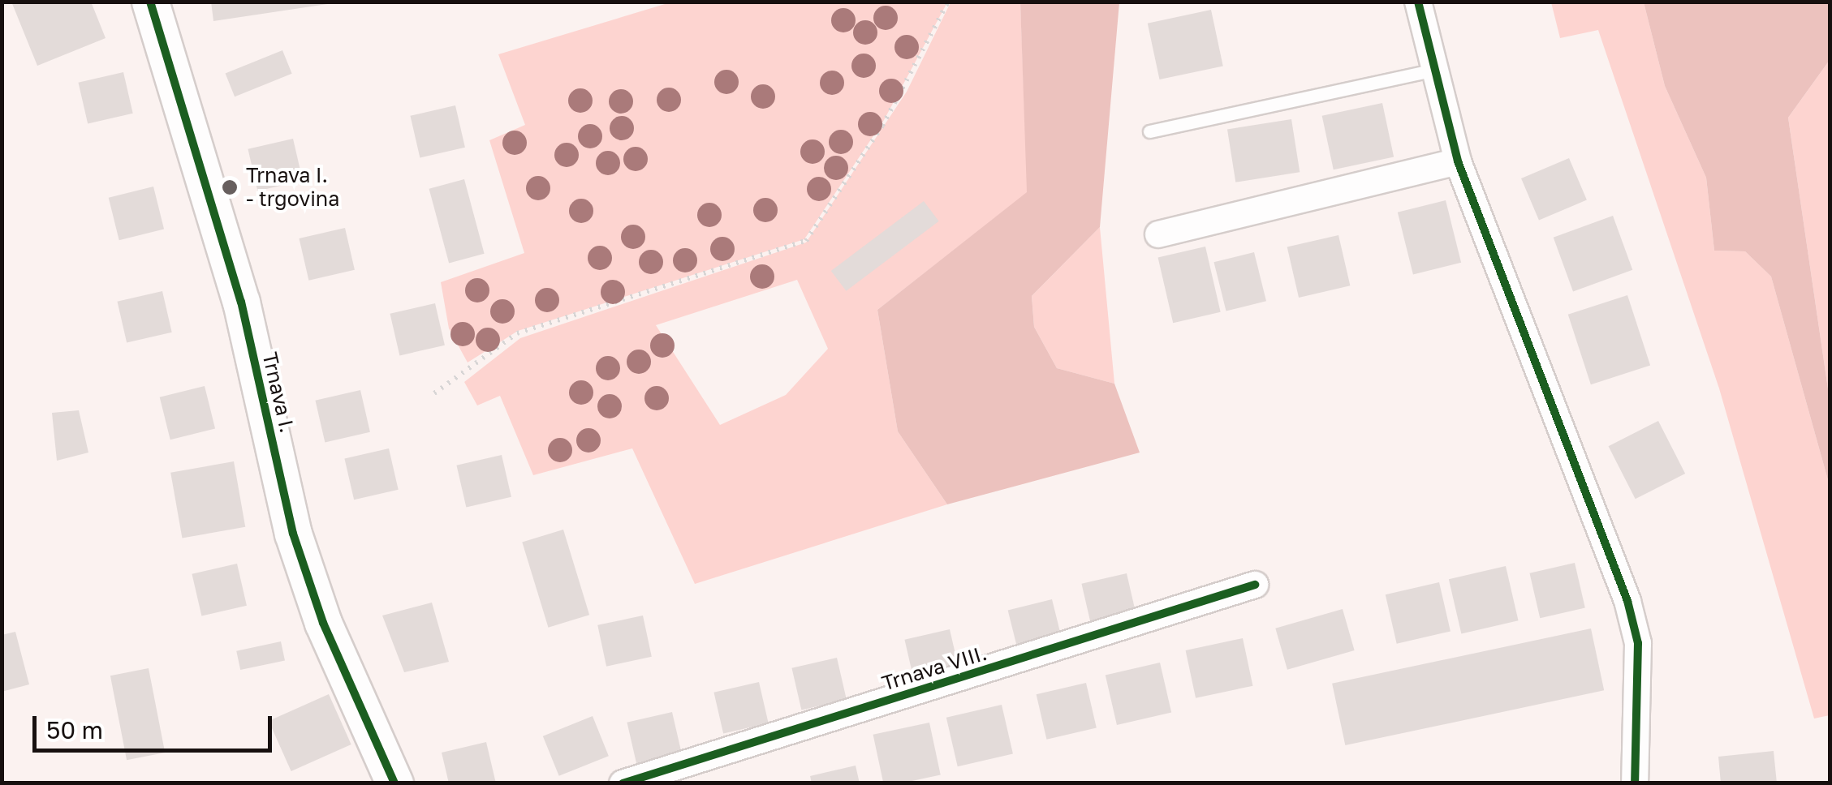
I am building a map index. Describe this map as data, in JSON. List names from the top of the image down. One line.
{"streets":{"street":["Trnava I.","Trnava VIII."]},"places":["Trnava I. - trgovina"],"scale_bar":"50 m"}
